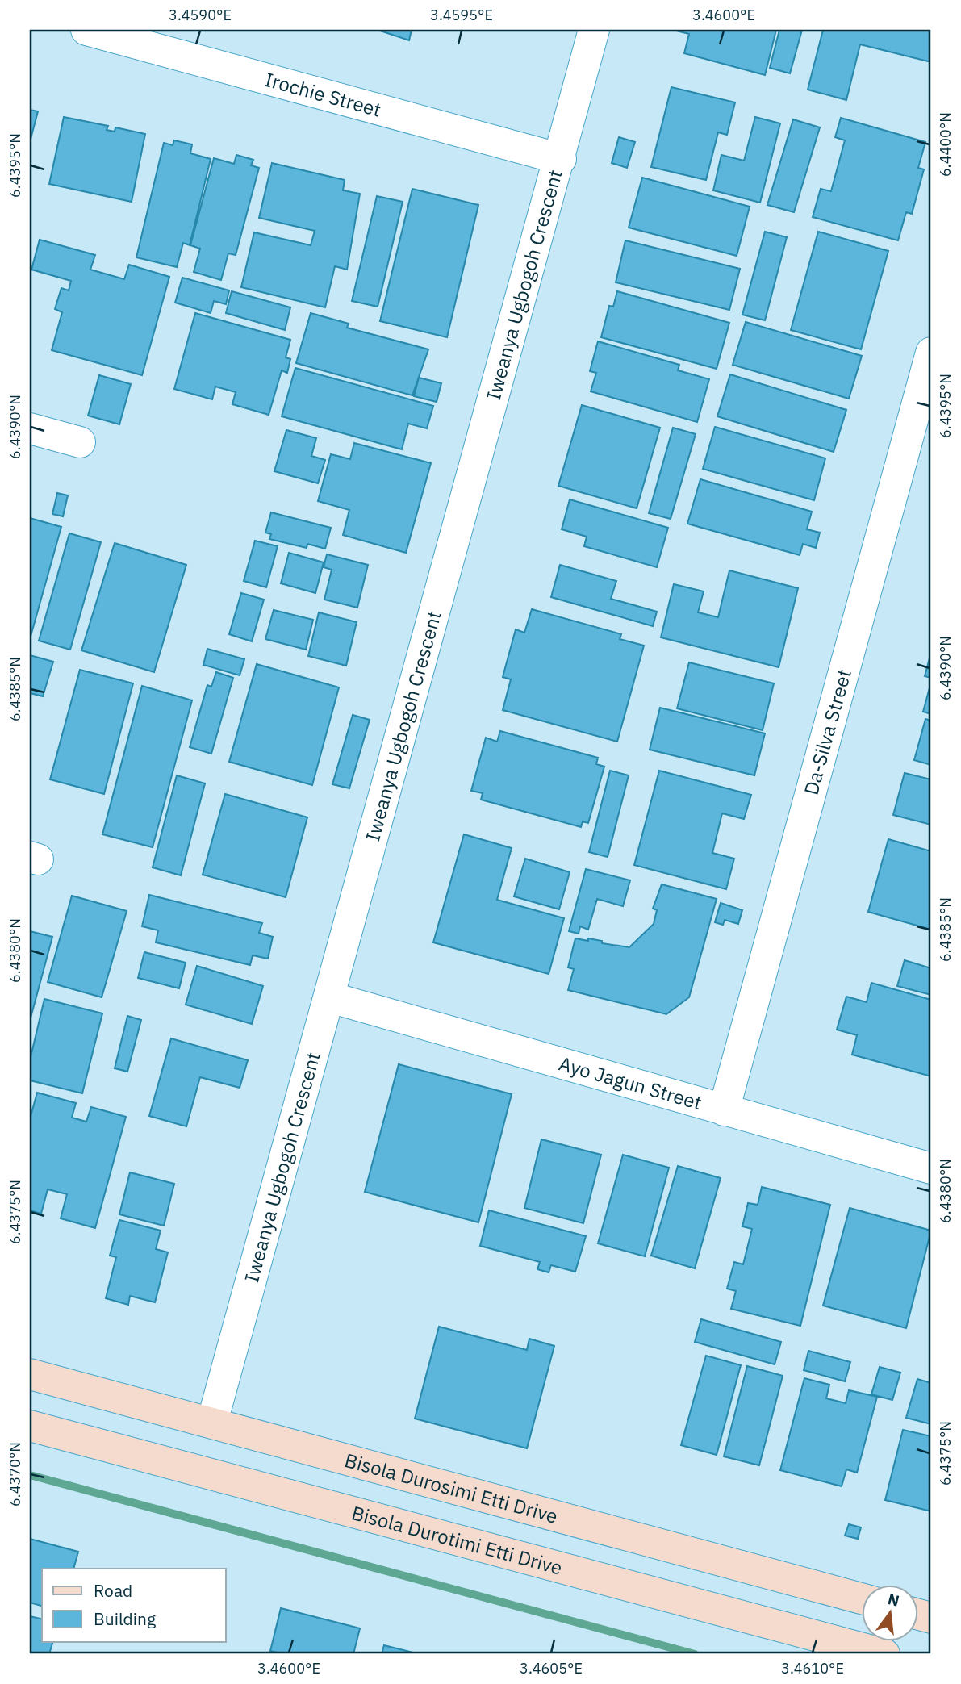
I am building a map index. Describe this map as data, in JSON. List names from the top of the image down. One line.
{"streets":{"main road":["Bisola Durosimi Etti Drive","Bisola Durotimi Etti Drive"],"street":["Irochie Street","Iweanya Ugbogoh Crescent","Da-Silva Street","Ayo Jagun Street"]},"crossings":[["Irochie Street","Iweanya Ugbogoh Crescent"],["Iweanya Ugbogoh Crescent","Ayo Jagun Street"],["Iweanya Ugbogoh Crescent","Bisola Durosimi Etti Drive"],["Da-Silva Street","Ayo Jagun Street"]],"legend":["Road","Building"],"north":"top","coordinates":["3.4590°E","3.4595°E","3.4600°E","6.4400°N","6.4395°N","6.4390°N","6.4385°N","6.4380°N","6.4375°N","6.4370°N","3.4605°E","3.4610°E"]}
